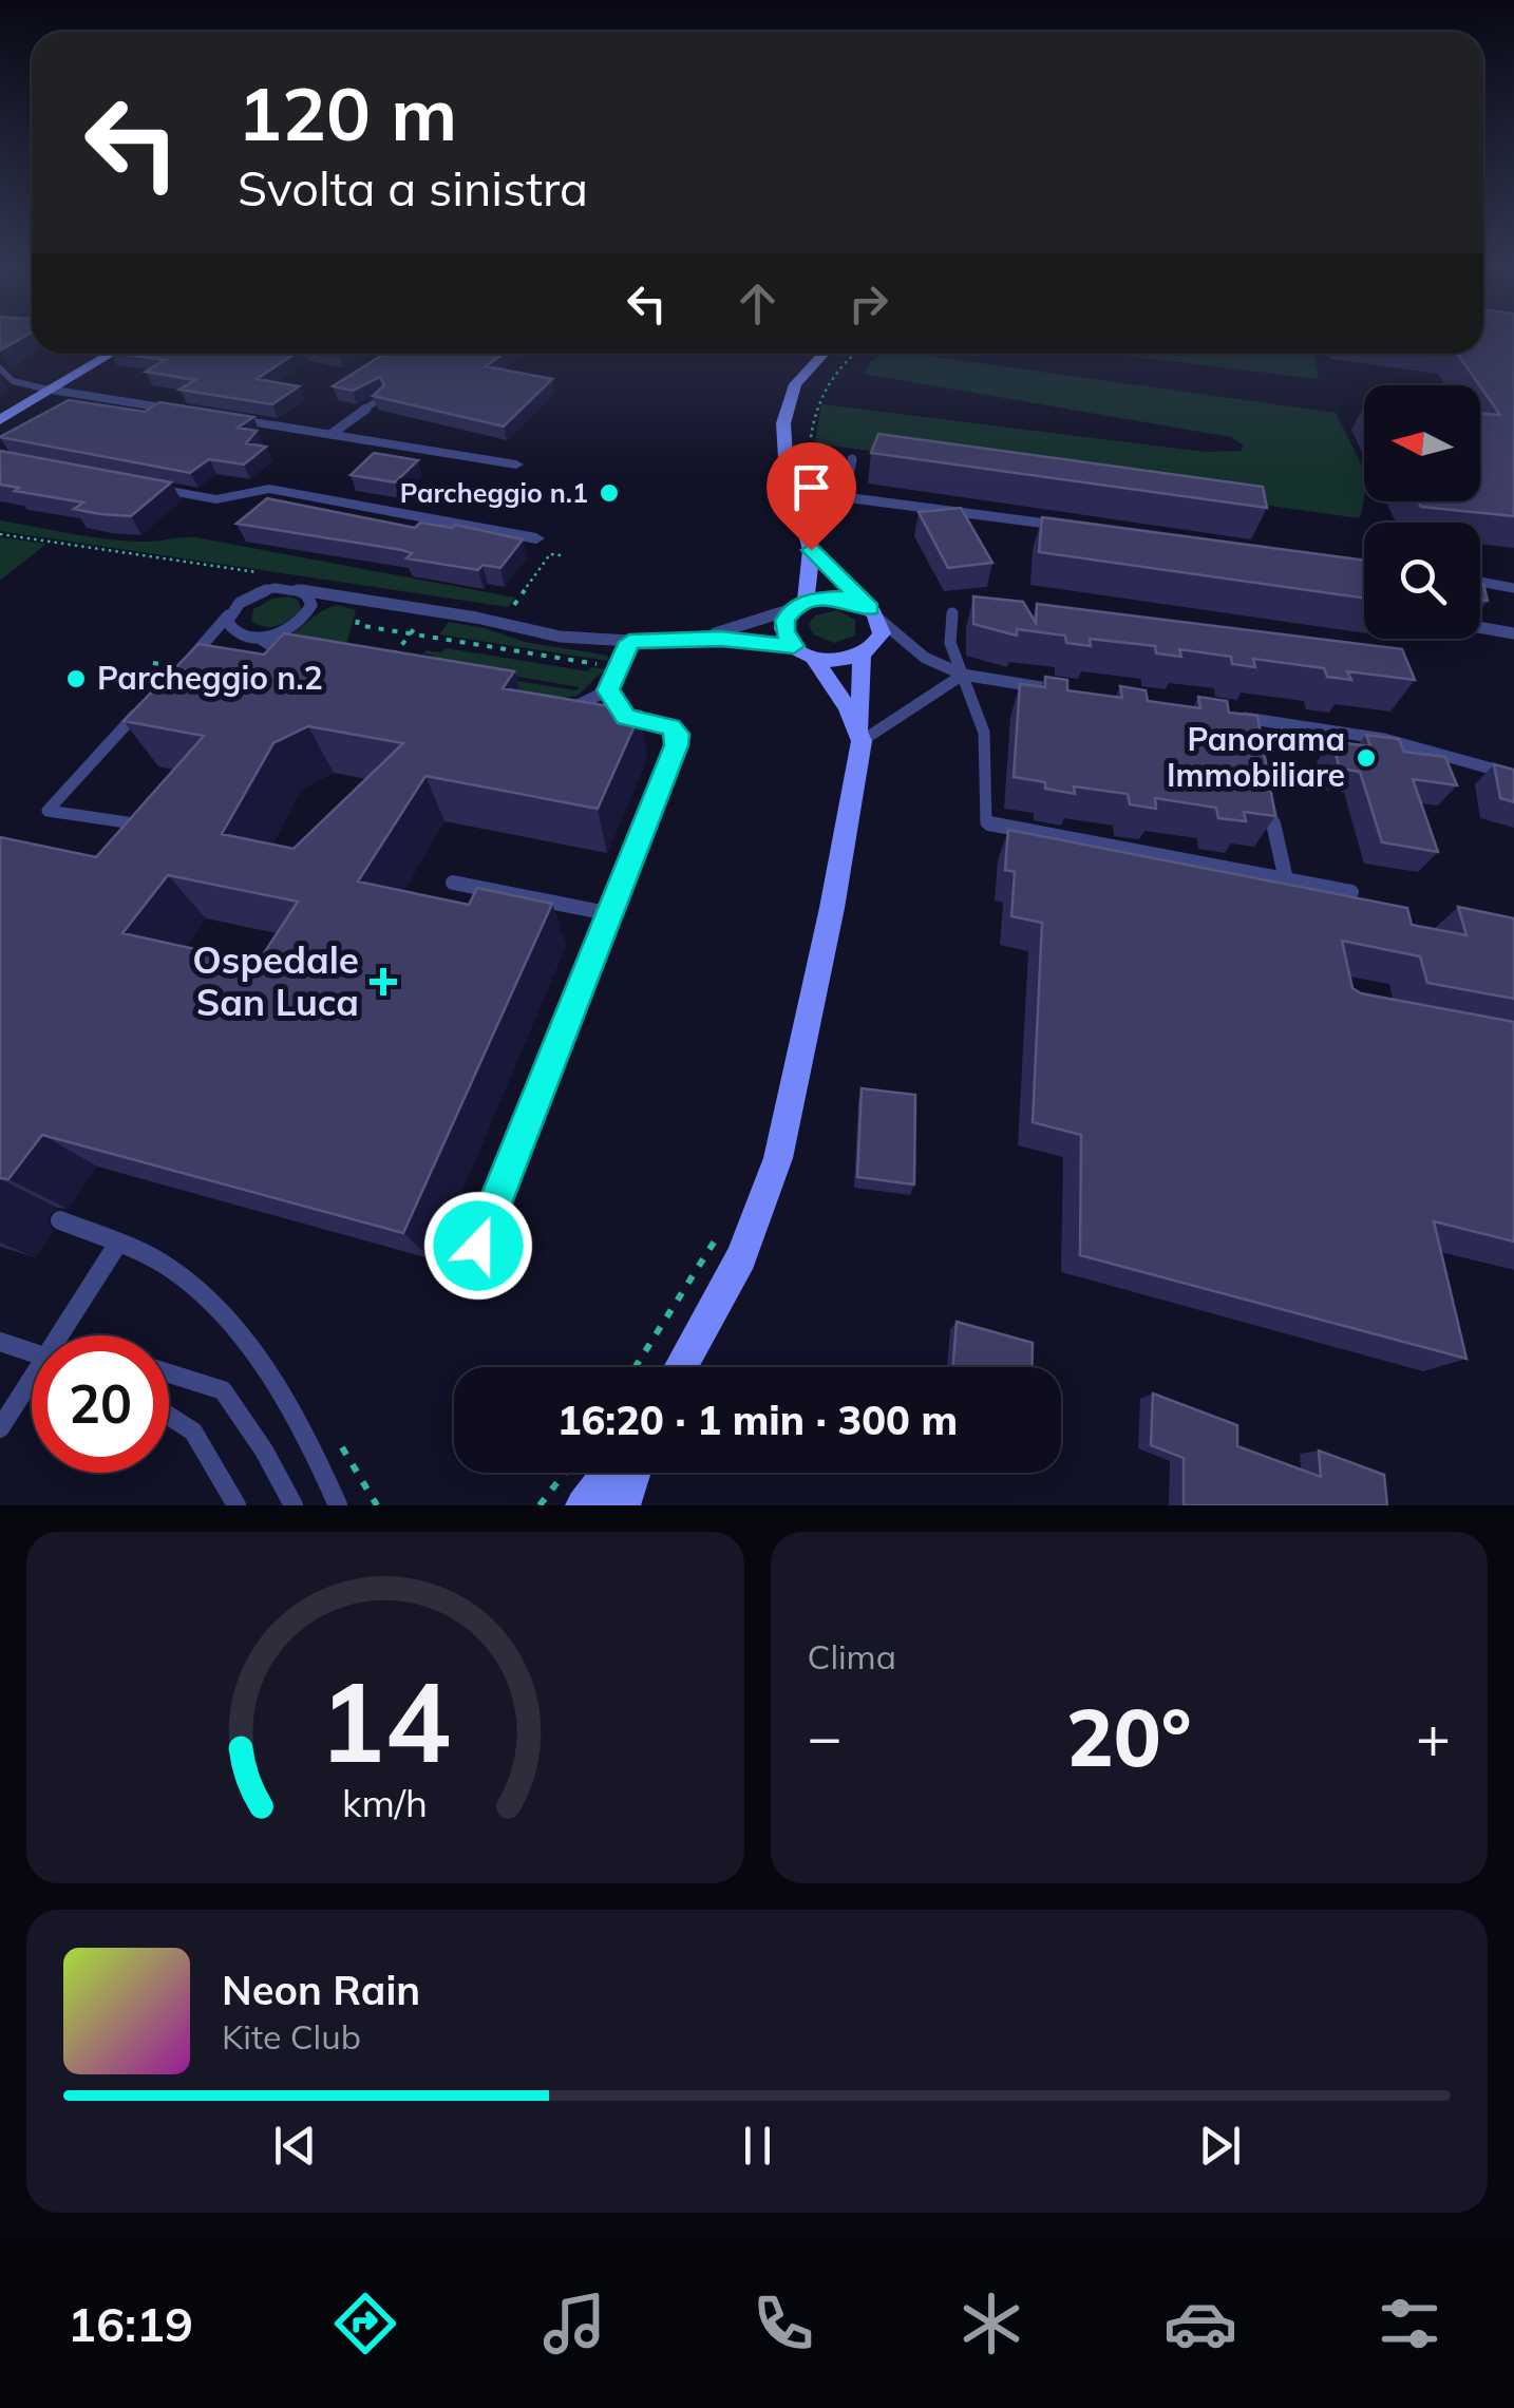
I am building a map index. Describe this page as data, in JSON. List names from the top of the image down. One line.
{"places":{"other":["Parcheggio n.1","Parcheggio n.2","Panorama Immobiliare"],"health":["Ospedale San Luca"]},"north":"left","page":{"turn":["120 m","Svolta a sinistra"],"limit":"20","trip":"16:20 · 1 min · 300 m","tile":"Clima","heat":["−","20°","+"],"song":["Neon Rain","Kite Club"],"tabs":"16:19","gauge":["14","km/h"]}}
